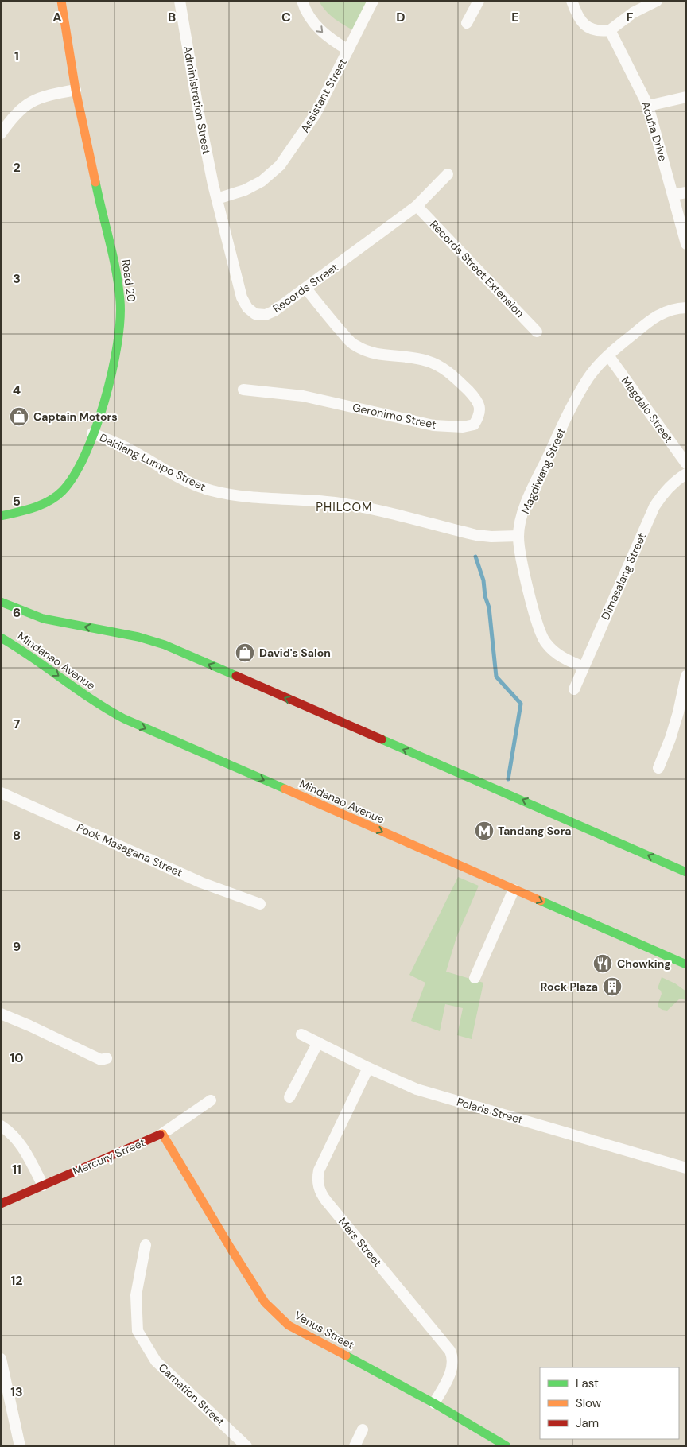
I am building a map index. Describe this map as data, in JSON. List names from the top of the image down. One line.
{"streets":{"main road":["Road 20","Mindanao Avenue","Mercury Street","Venus Street"],"street":["Assistant Street","Administration Street","Acuña Drive","Records Street Extension","Records Street","Magdalo Street","Geronimo Street","Dakilang Lumpo Street","Magdiwang Street","Dimasalang Street","Pook Masagana Street","Polaris Street","Mars Street","Carnation Street"]},"crossings":[["Assistant Street","Administration Street"],["Assistant Street","Records Street"],["Administration Street","Records Street"],["Records Street Extension","Records Street"],["Road 20","Dakilang Lumpo Street"],["Records Street","Geronimo Street"],["Magdalo Street","Magdiwang Street"],["Dakilang Lumpo Street","Magdiwang Street"],["Magdiwang Street","Dimasalang Street"],["Polaris Street","Mars Street"],["Mercury Street","Venus Street"],["Mars Street","Venus Street"]],"districts":["PHILCOM"],"places":{"shop":["Captain Motors","David's Salon"],"metro station":["Tandang Sora"],"restaurant":["Chowking"],"building":["Rock Plaza"]},"legend":["Fast","Slow","Jam"],"grid":{"columns":["A","B","C","D","E","F"],"rows":["1","2","3","4","5","6","7","8","9","10","11","12","13"]}}
